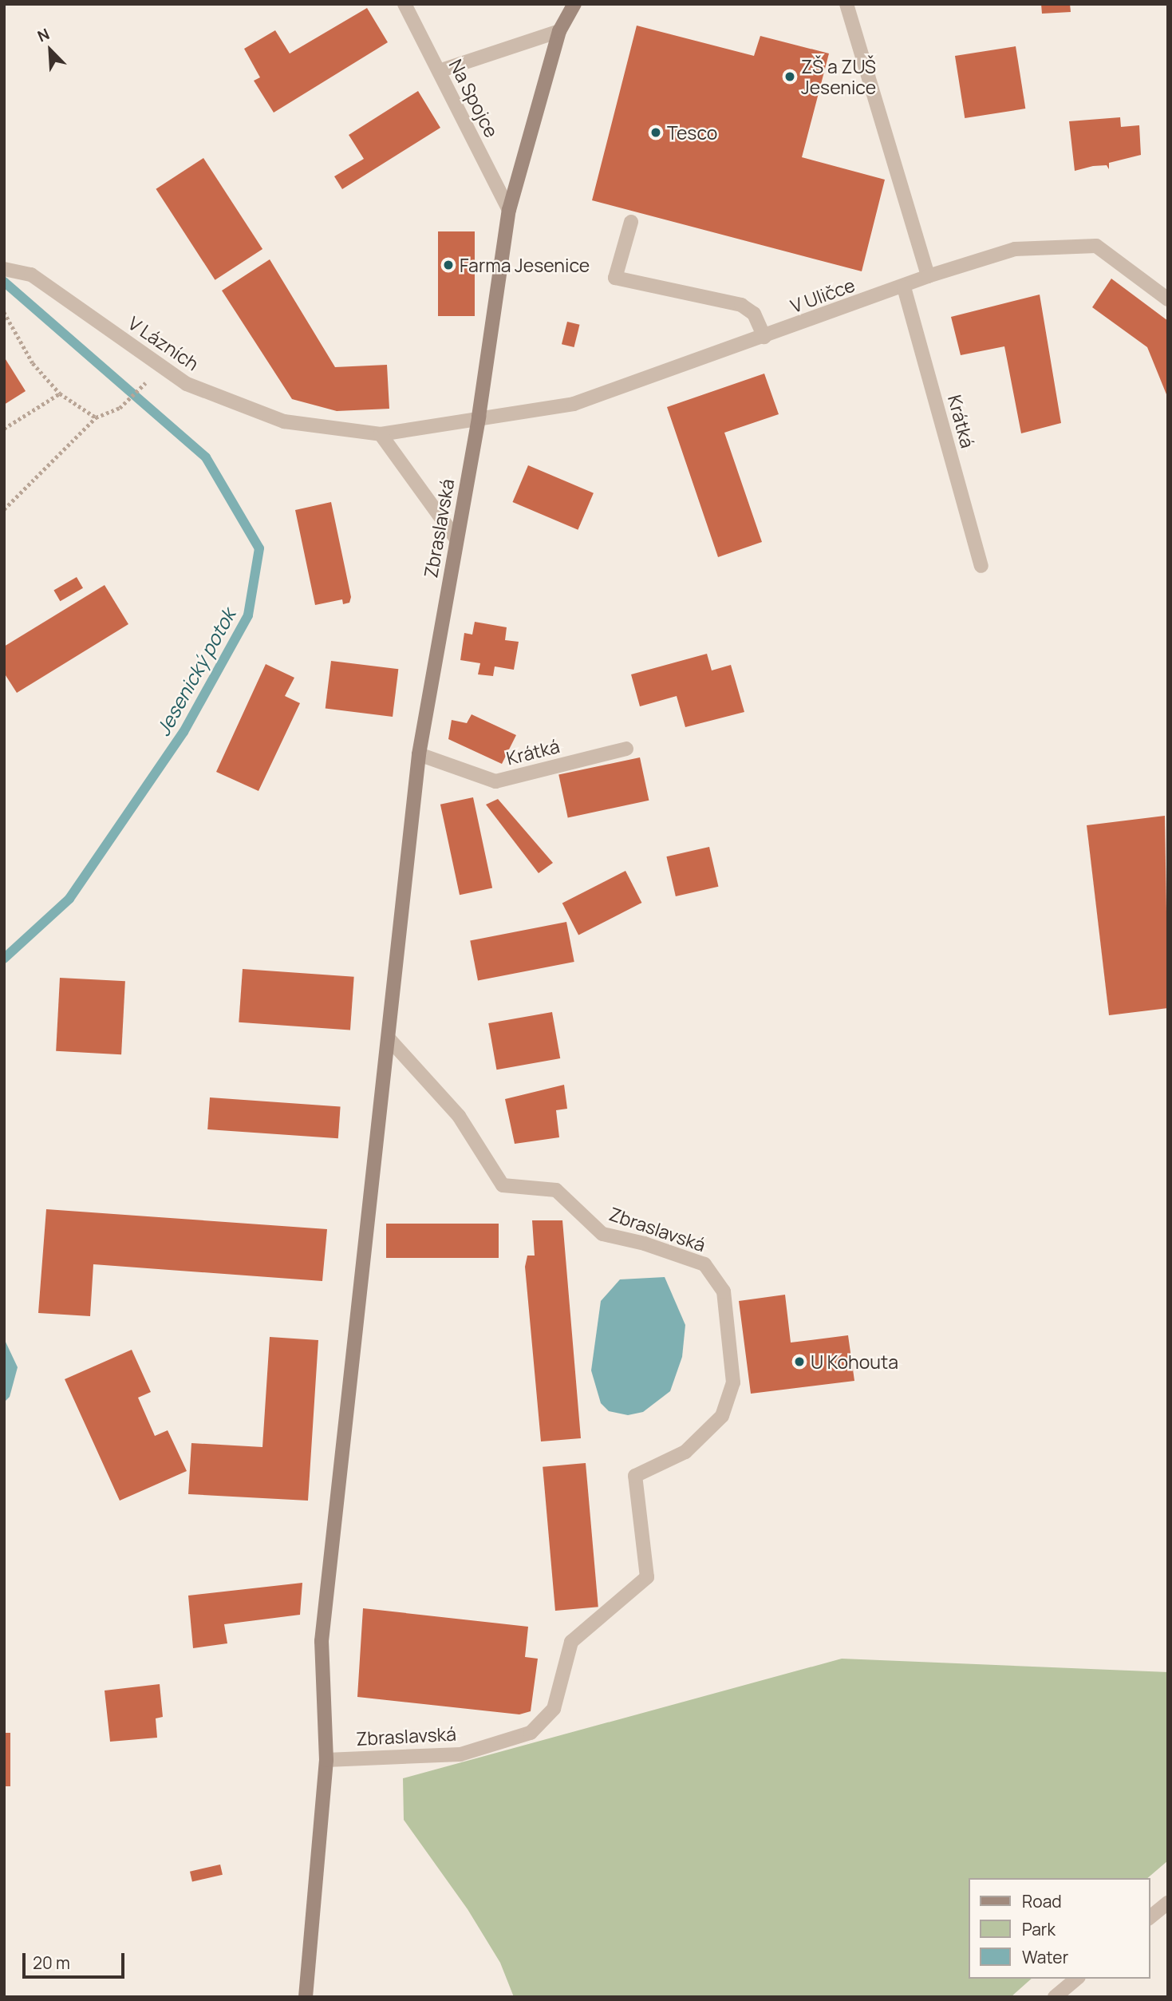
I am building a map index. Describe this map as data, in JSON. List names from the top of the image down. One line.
{"streets":{"main road":["Zbraslavská"],"street":["Na Spojce","V Uličce","V Lázních","Krátká"]},"crossings":[["Na Spojce","Zbraslavská"],["V Uličce","V Lázních"],["V Uličce","Krátká"],["V Uličce","Zbraslavská"],["V Lázních","Zbraslavská"],["Krátká","Zbraslavská"]],"water":["Jesenický potok"],"places":["ZŠ a ZUŠ Jesenice","Tesco","Farma Jesenice","U Kohouta"],"legend":["Road","Park","Water"],"scale_bar":"20 m","north":"top left"}
